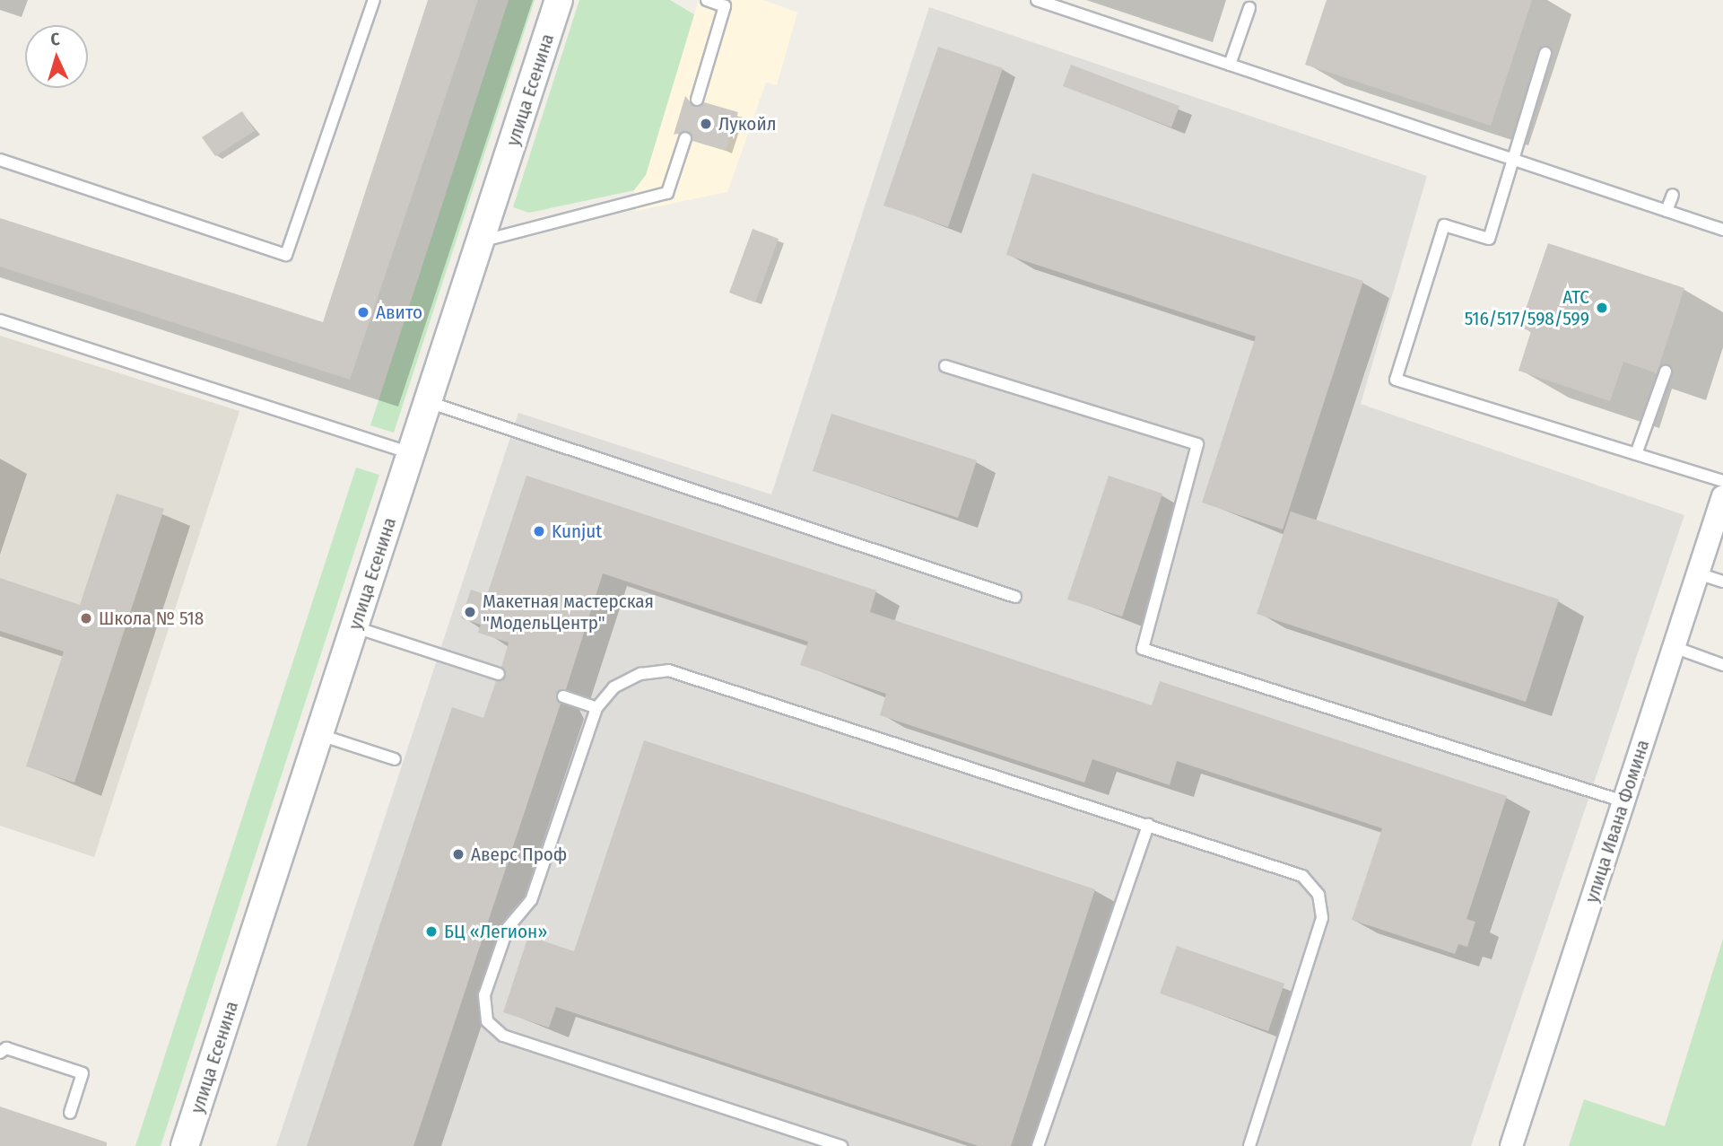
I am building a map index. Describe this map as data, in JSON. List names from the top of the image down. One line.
{"streets":{"street":["улица Есенина","улица Ивана Фомина"]},"places":["Лукойл","АТС 516/517/598/599","Авито","Kunjut","Макетная мастерская \"МодельЦентр\"","Школа № 518","Аверс Проф","БЦ «Легион»"],"north":"top"}
